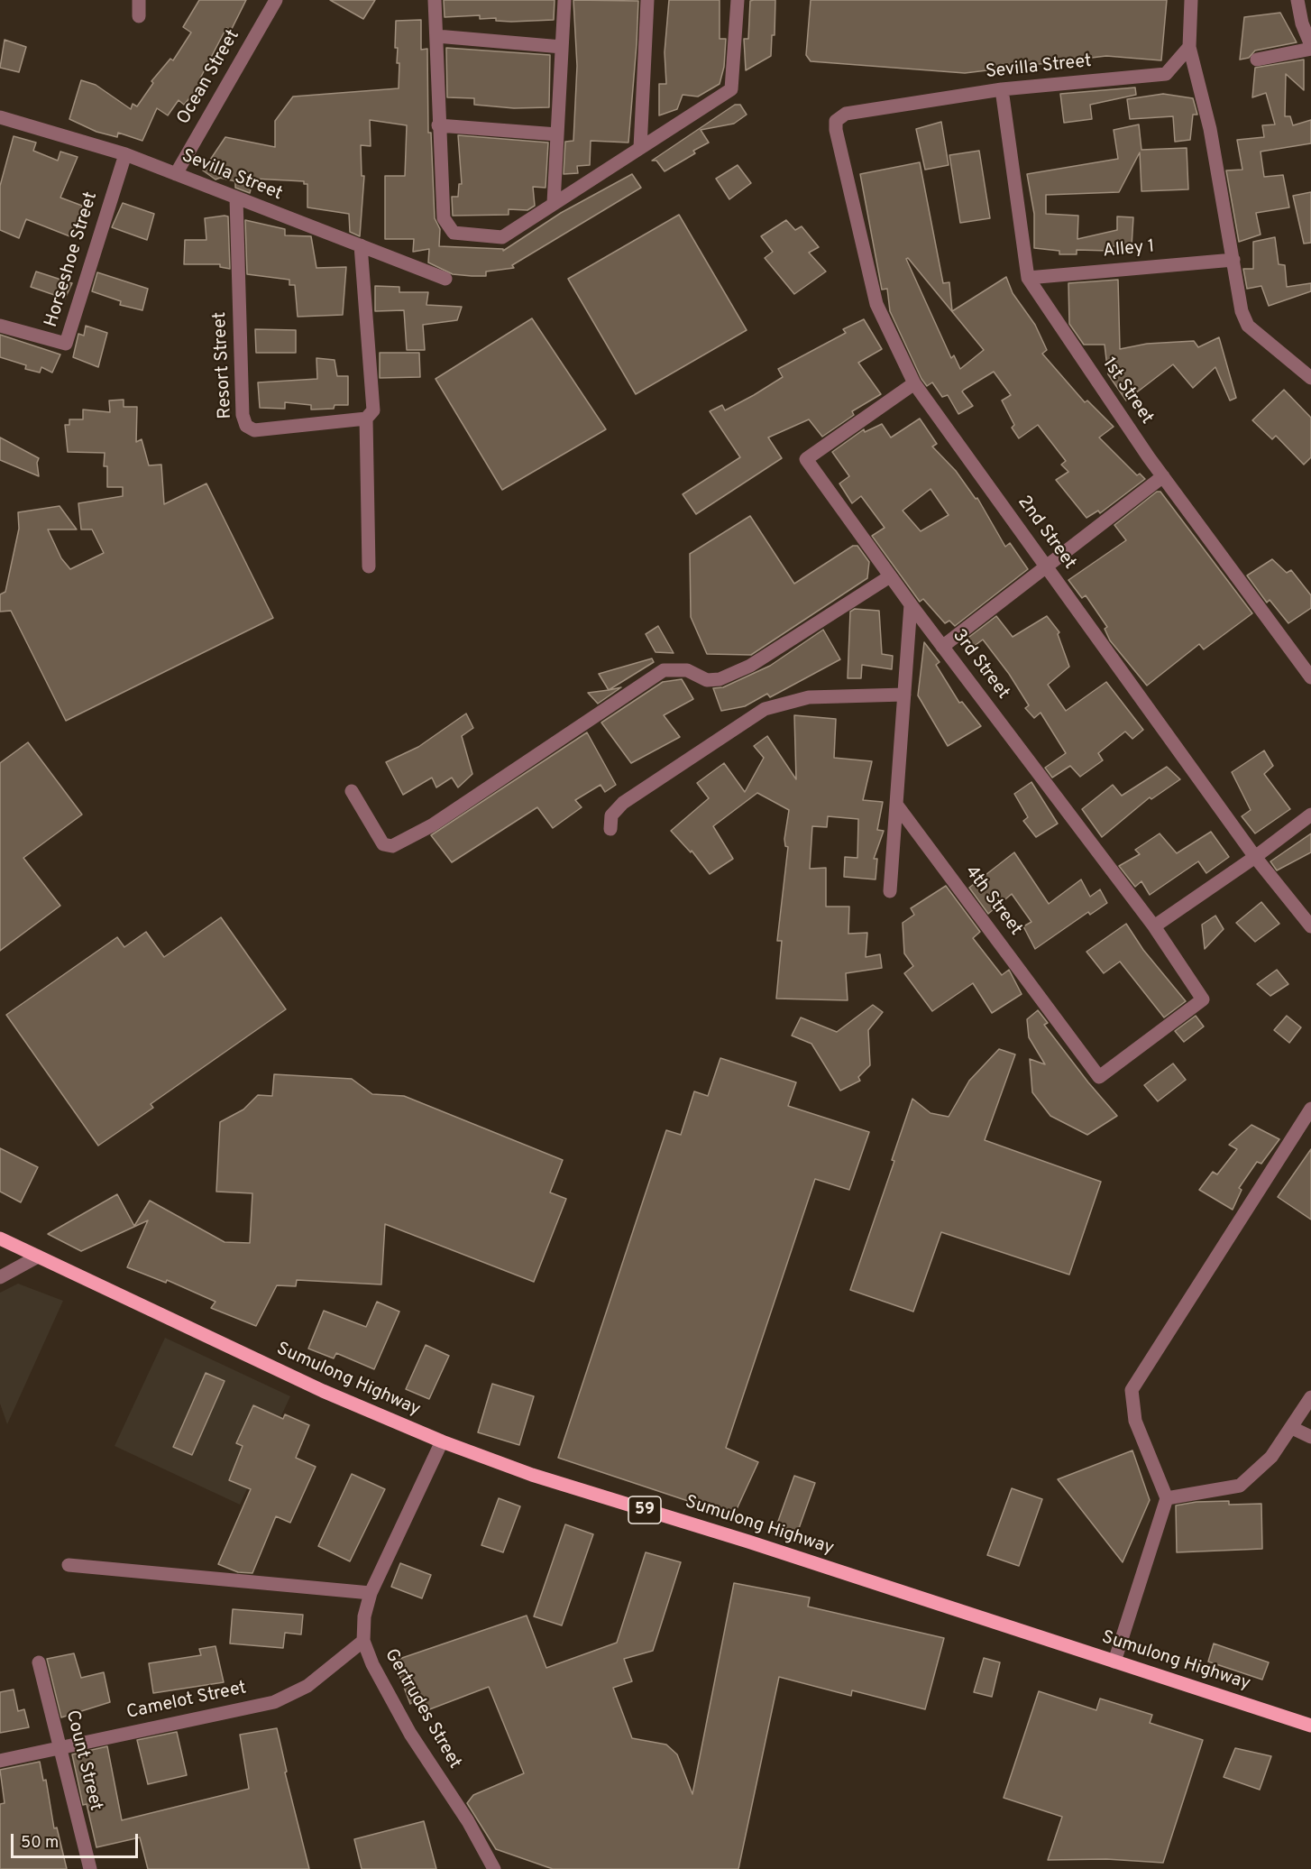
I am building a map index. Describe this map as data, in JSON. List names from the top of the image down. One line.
{"streets":{"main road":["Sumulong Highway","59"],"street":["Sevilla Street","Ocean Street","Alley 1","Horseshoe Street","Resort Street","1st Street","2nd Street","3rd Street","4th Street","Camelot Street","Gertrudes Street","Count Street"]},"crossings":[["Sevilla Street","Ocean Street"],["Sevilla Street","Horseshoe Street"],["Sevilla Street","Resort Street"],["Sevilla Street","1st Street"],["Sevilla Street","2nd Street"],["Alley 1","1st Street"],["2nd Street","3rd Street"],["3rd Street","4th Street"],["Sumulong Highway","Gertrudes Street"],["Camelot Street","Gertrudes Street"],["Camelot Street","Count Street"]],"scale_bar":"50 m"}
